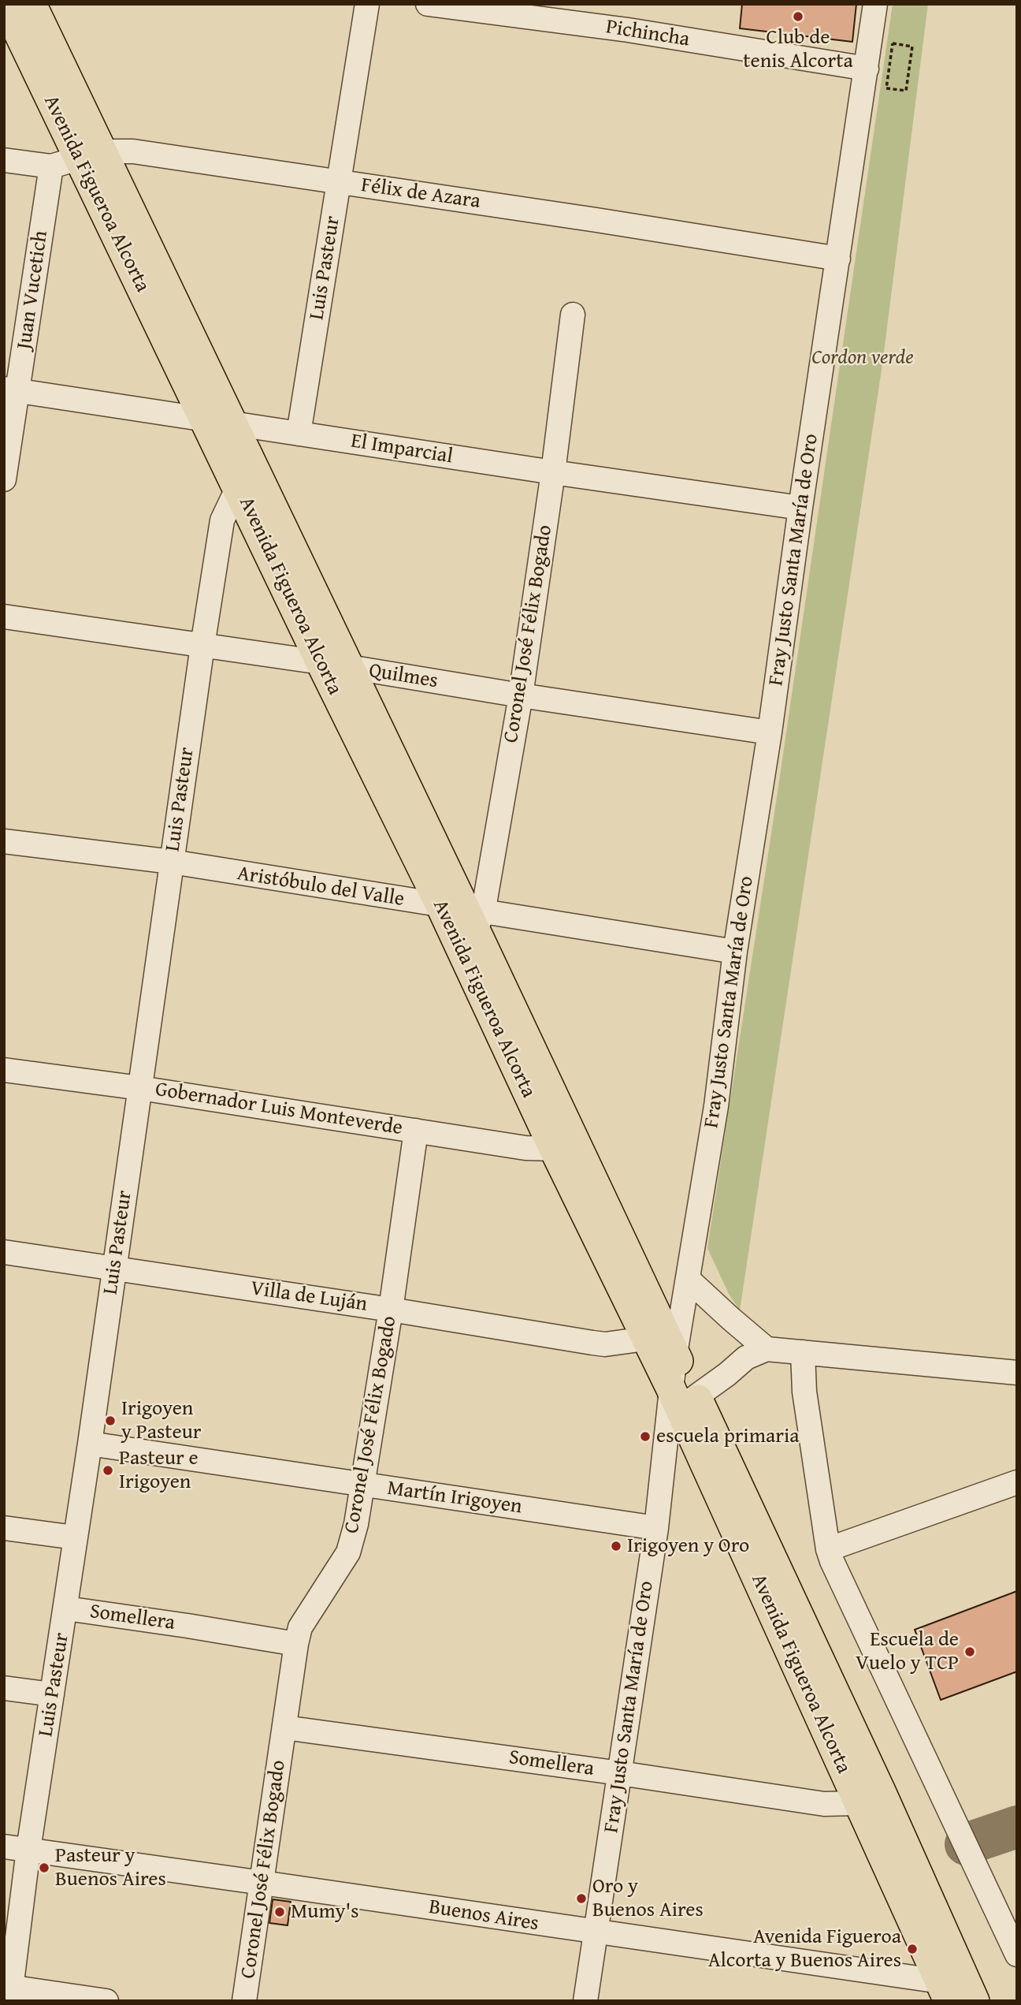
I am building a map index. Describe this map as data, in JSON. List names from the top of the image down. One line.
{"streets":{"main road":["Avenida Figueroa Alcorta"],"street":["Pichincha","Félix de Azara","Luis Pasteur","Juan Vucetich","El Imparcial","Fray Justo Santa María de Oro","Coronel José Félix Bogado","Quilmes","Aristóbulo del Valle","Gobernador Luis Monteverde","Villa de Luján","Martín Irigoyen","Somellera","Buenos Aires"]},"crossings":[["Pichincha","Fray Justo Santa María de Oro"],["Avenida Figueroa Alcorta","Félix de Azara"],["Avenida Figueroa Alcorta","Luis Pasteur"],["Avenida Figueroa Alcorta","El Imparcial"],["Avenida Figueroa Alcorta","Fray Justo Santa María de Oro"],["Avenida Figueroa Alcorta","Coronel José Félix Bogado"],["Avenida Figueroa Alcorta","Quilmes"],["Avenida Figueroa Alcorta","Aristóbulo del Valle"],["Avenida Figueroa Alcorta","Gobernador Luis Monteverde"],["Avenida Figueroa Alcorta","Villa de Luján"],["Avenida Figueroa Alcorta","Somellera"],["Avenida Figueroa Alcorta","Buenos Aires"],["Félix de Azara","Luis Pasteur"],["Félix de Azara","Juan Vucetich"],["Félix de Azara","Fray Justo Santa María de Oro"],["Luis Pasteur","El Imparcial"],["Luis Pasteur","Quilmes"],["Luis Pasteur","Aristóbulo del Valle"],["Luis Pasteur","Gobernador Luis Monteverde"],["Luis Pasteur","Villa de Luján"],["Luis Pasteur","Martín Irigoyen"],["Luis Pasteur","Somellera"],["Luis Pasteur","Buenos Aires"],["Juan Vucetich","El Imparcial"],["El Imparcial","Fray Justo Santa María de Oro"],["El Imparcial","Coronel José Félix Bogado"],["Fray Justo Santa María de Oro","Quilmes"],["Fray Justo Santa María de Oro","Aristóbulo del Valle"],["Fray Justo Santa María de Oro","Martín Irigoyen"],["Fray Justo Santa María de Oro","Somellera"],["Fray Justo Santa María de Oro","Buenos Aires"],["Coronel José Félix Bogado","Quilmes"],["Coronel José Félix Bogado","Aristóbulo del Valle"],["Coronel José Félix Bogado","Gobernador Luis Monteverde"],["Coronel José Félix Bogado","Villa de Luján"],["Coronel José Félix Bogado","Martín Irigoyen"],["Coronel José Félix Bogado","Somellera"],["Coronel José Félix Bogado","Buenos Aires"]],"parks":["Cordon verde"],"places":["Club de tenis Alcorta","Irigoyen y Pasteur","escuela primaria","Pasteur e Irigoyen","Irigoyen y Oro","Escuela de Vuelo y TCP","Pasteur y Buenos Aires","Oro y Buenos Aires","Mumy's","Avenida Figueroa Alcorta y Buenos Aires"]}
